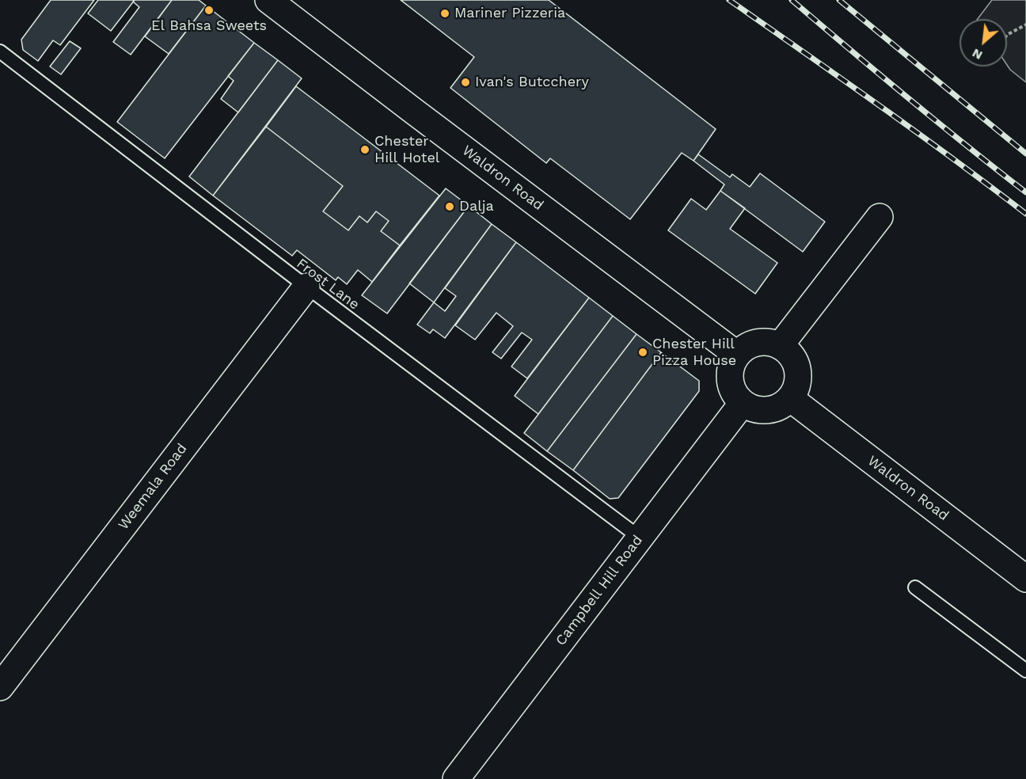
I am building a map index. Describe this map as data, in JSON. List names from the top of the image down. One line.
{"streets":{"street":["Waldron Road","Weemala Road","Campbell Hill Road"],"lane":["Frost Lane"]},"crossings":[["Waldron Road","Campbell Hill Road"],["Frost Lane","Weemala Road"],["Frost Lane","Campbell Hill Road"]],"places":["El Bahsa Sweets","Mariner Pizzeria","Ivan's Butcchery","Chester Hill Hotel","Dalja","Chester Hill Pizza House"],"north":"bottom left"}
